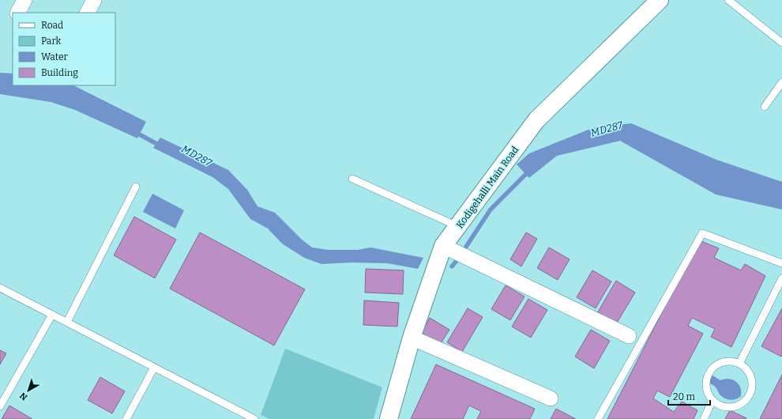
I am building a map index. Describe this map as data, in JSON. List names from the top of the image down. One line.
{"streets":{"street":["Kodigehalli Main Road"]},"water":["MD287"],"legend":["Road","Park","Water","Building"],"scale_bar":"20 m","north":"bottom left"}
